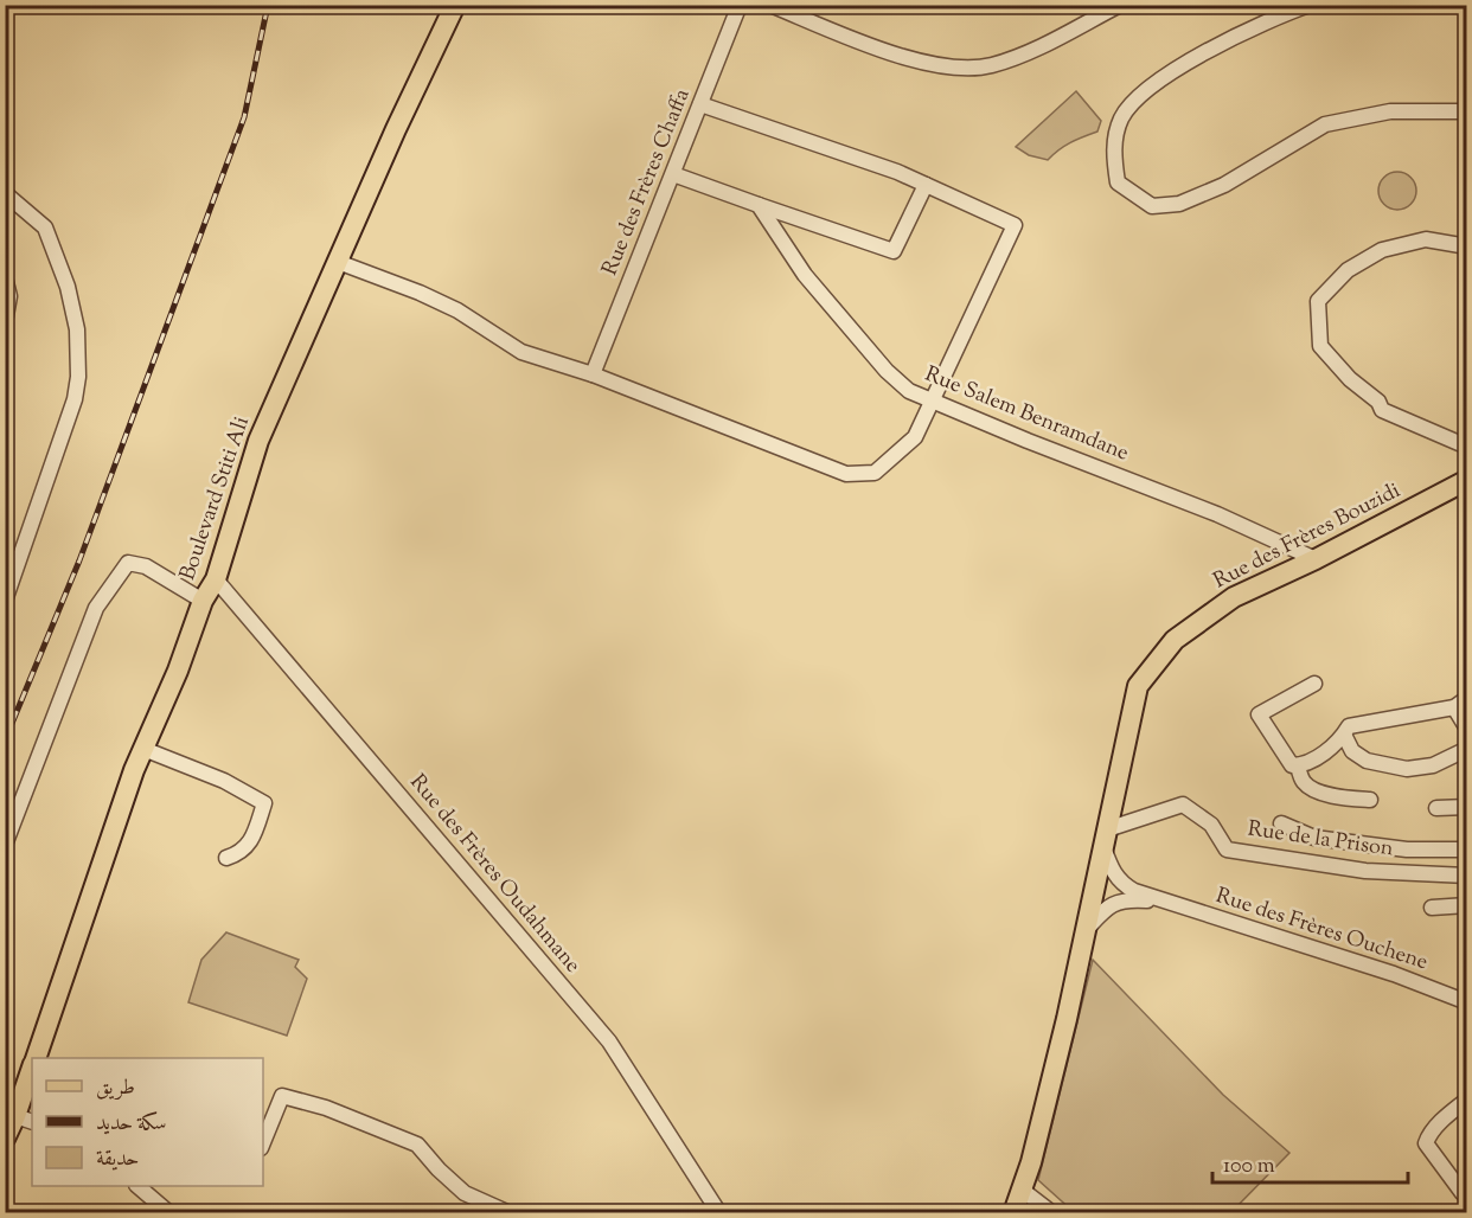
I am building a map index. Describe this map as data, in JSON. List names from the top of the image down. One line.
{"streets":{"main road":["Boulevard Stiti Ali","Rue des Frères Bouzidi"],"street":["Rue des Frères Chaffa","Rue Salem Benramdane","Rue de la Prison","Rue des Frères Oudahmane","Rue des Frères Ouchene"]},"crossings":[["Rue Salem Benramdane","Rue des Frères Bouzidi"],["Boulevard Stiti Ali","Rue des Frères Oudahmane"],["Rue des Frères Bouzidi","Rue de la Prison"],["Rue des Frères Bouzidi","Rue des Frères Ouchene"],["Rue de la Prison","Rue des Frères Ouchene"]],"legend":["طريق","سكة حديد","حديقة"],"scale_bar":"100 m"}
